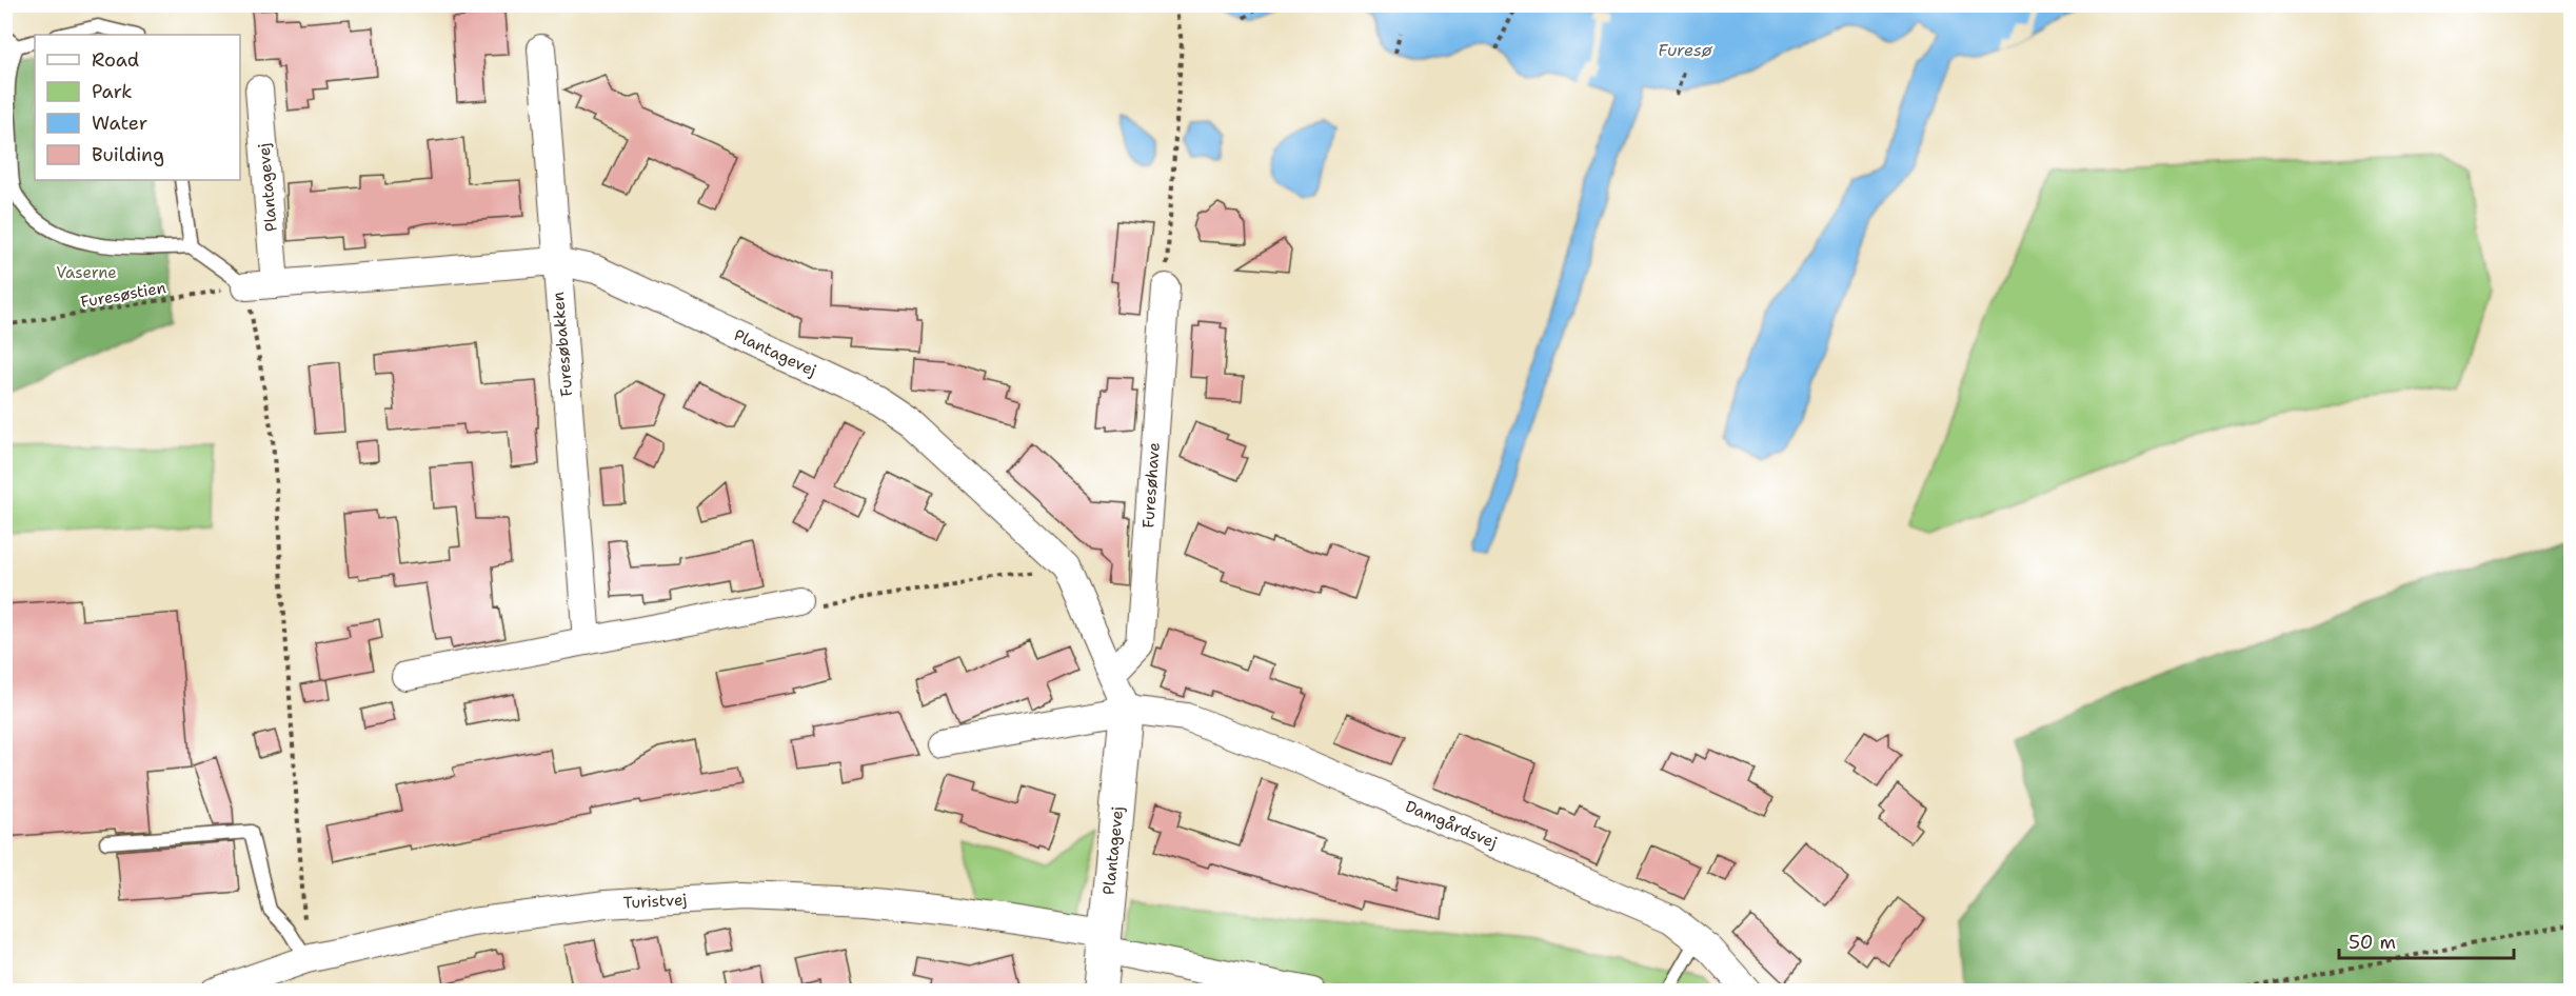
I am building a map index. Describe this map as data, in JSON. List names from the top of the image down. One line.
{"streets":{"street":["Plantagevej","Furesøbakken","Furesøhave","Damgårdsvej","Turistvej"],"path":["Furesøstien"]},"crossings":[["Plantagevej","Furesøstien"],["Plantagevej","Furesøbakken"],["Plantagevej","Furesøhave"],["Plantagevej","Damgårdsvej"],["Plantagevej","Turistvej"]],"water":["Furesø"],"parks":["Vaserne"],"legend":["Road","Park","Water","Building"],"scale_bar":"50 m"}
